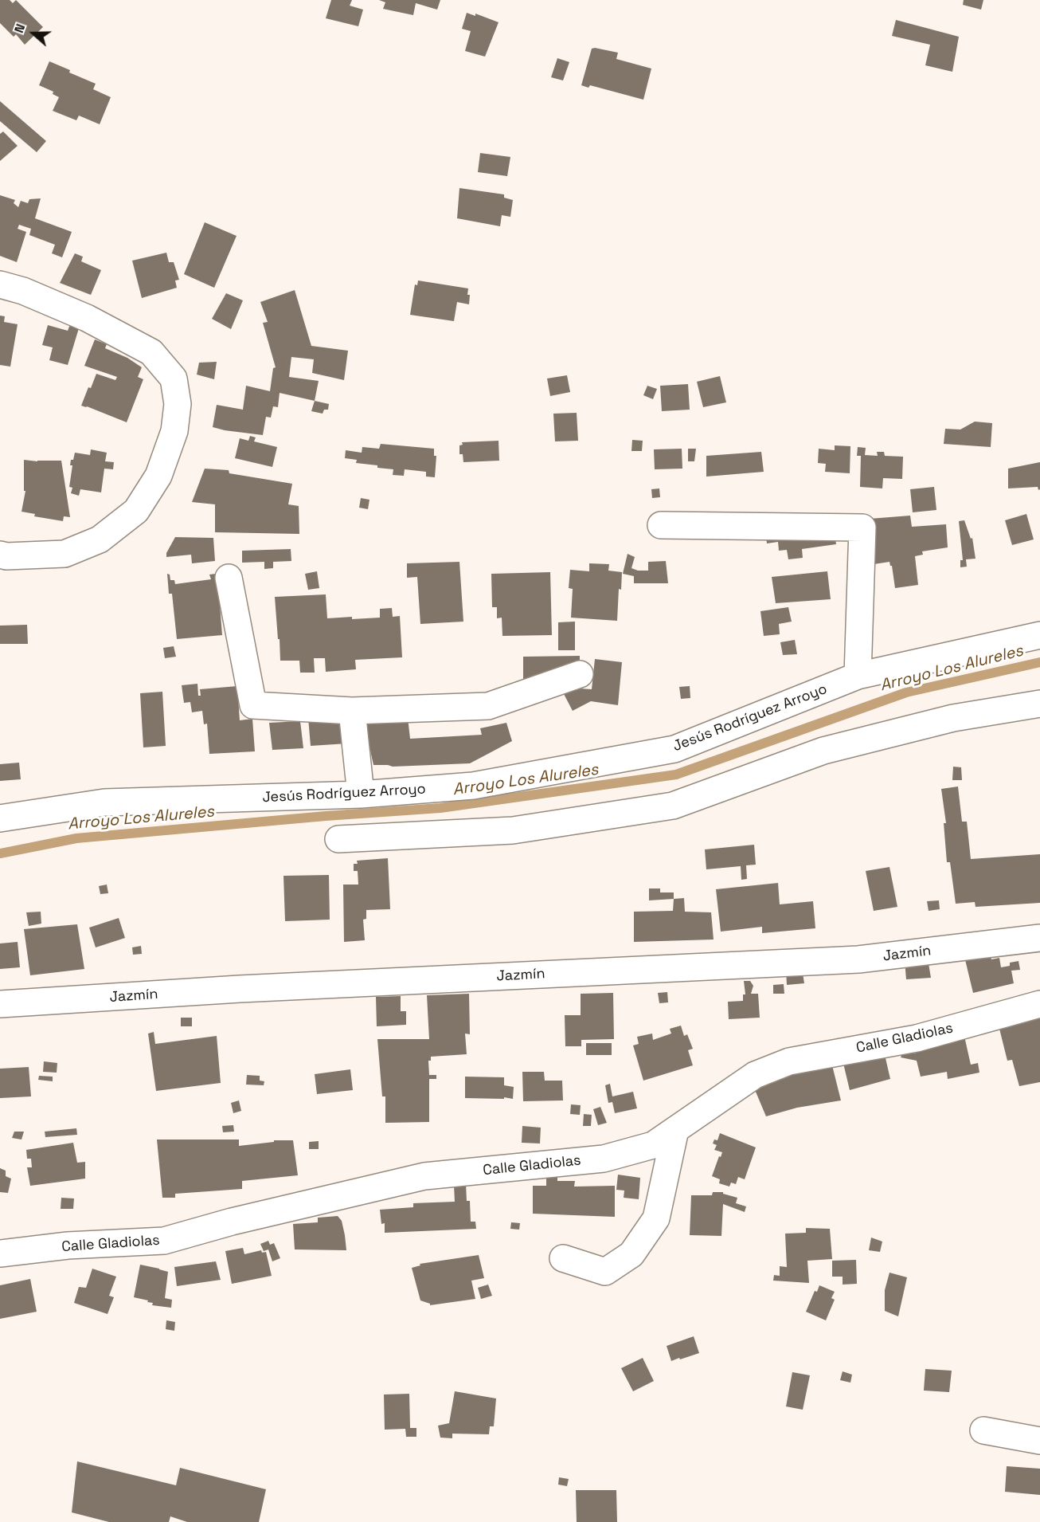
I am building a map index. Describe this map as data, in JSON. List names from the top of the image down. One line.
{"streets":{"street":["Jesús Rodríguez Arroyo","Jazmín","Calle Gladiolas"]},"water":["Arroyo Los Alureles"],"north":"left"}
